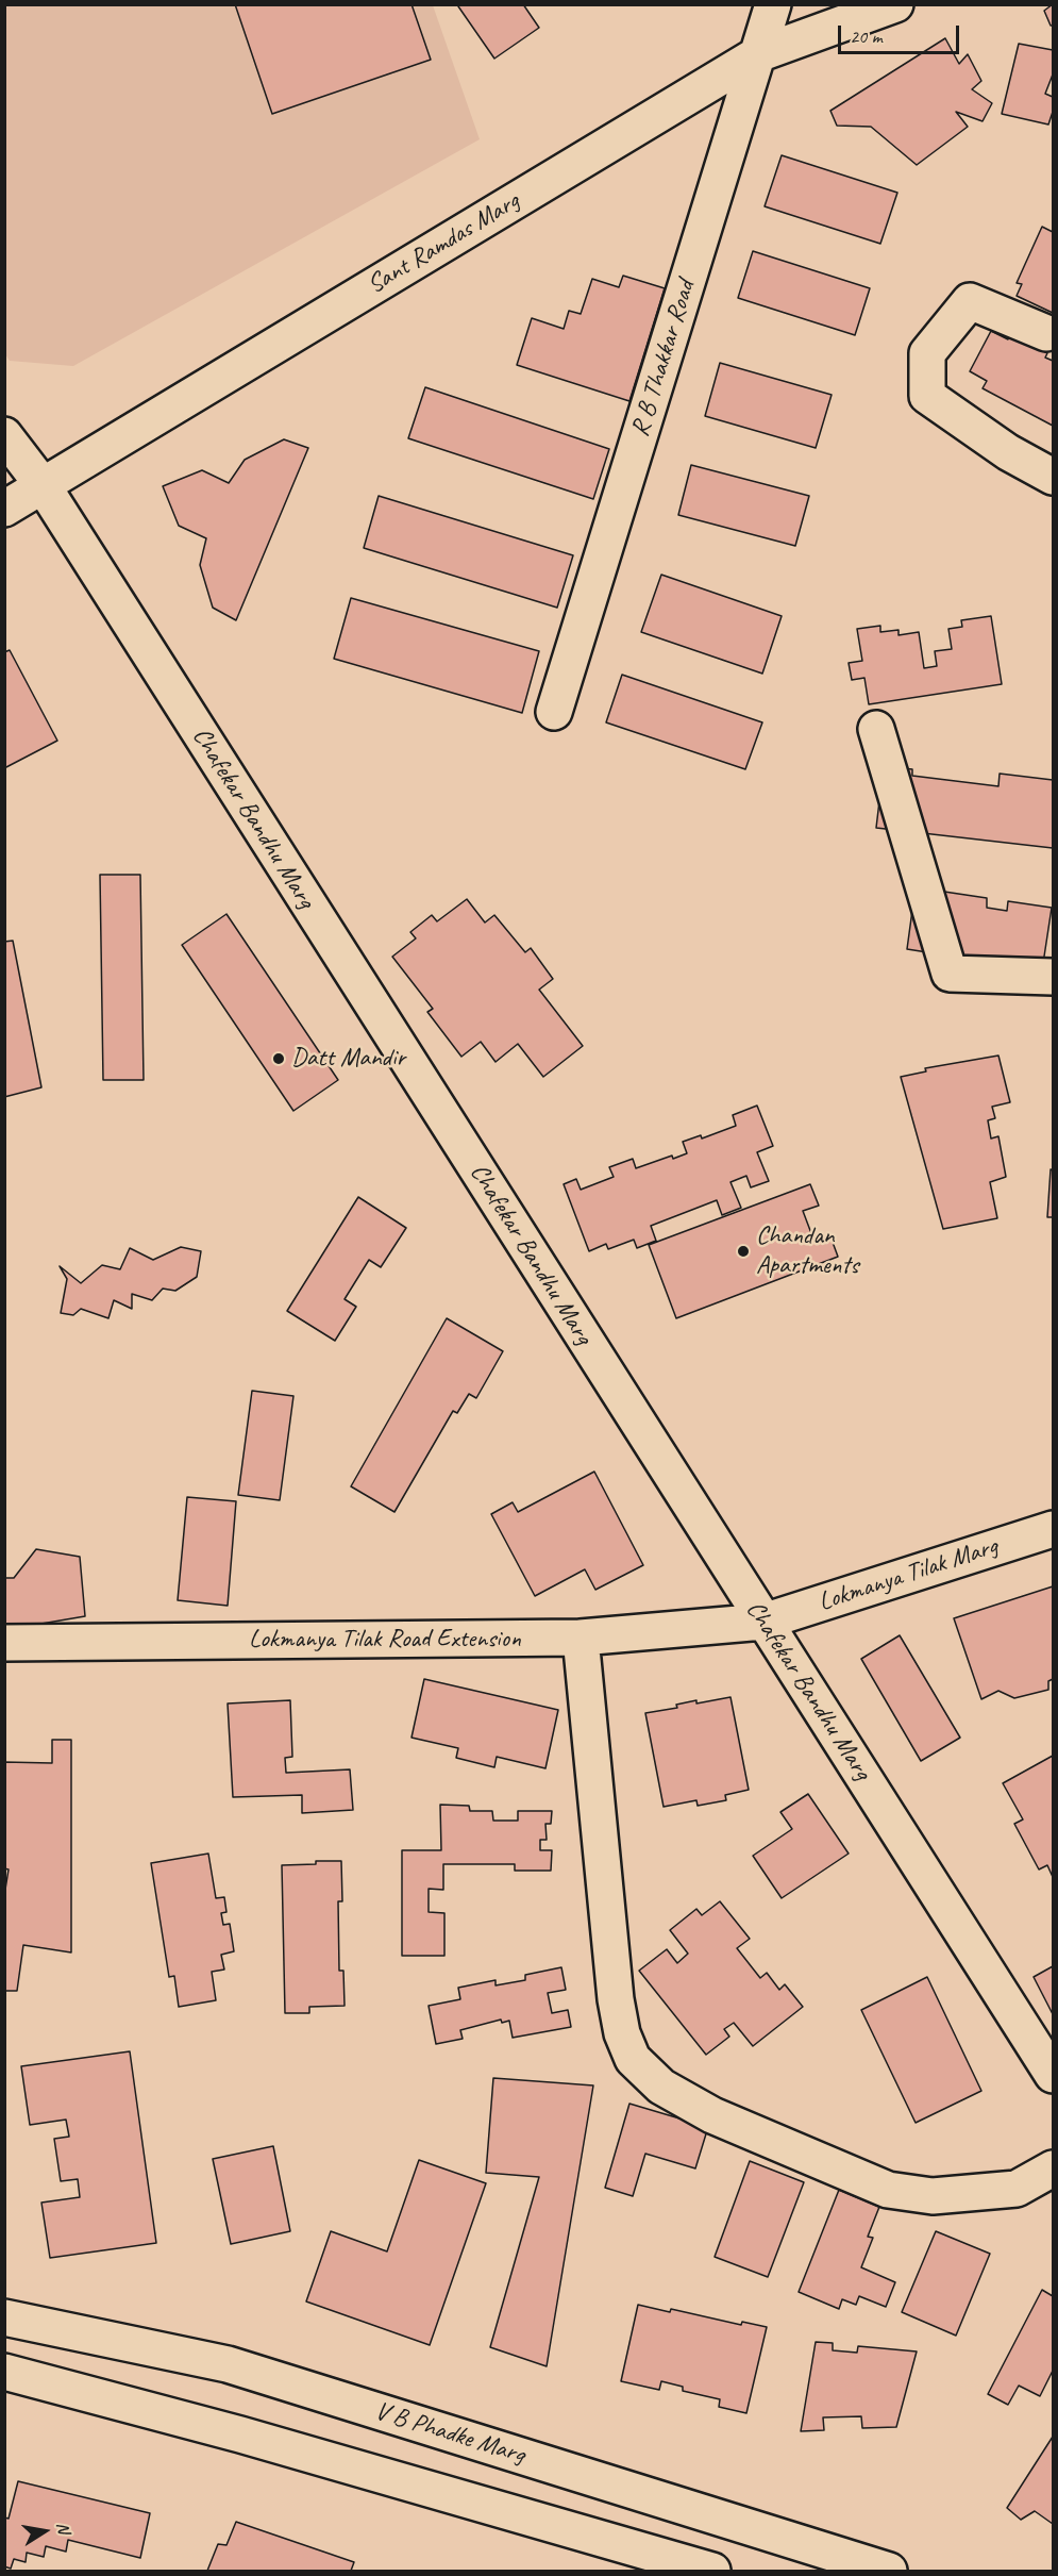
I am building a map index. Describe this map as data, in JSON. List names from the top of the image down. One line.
{"streets":{"street":["Sant Ramdas Marg","R B Thakkar Road","Chafekar Bandhu Marg","Lokmanya Tilak Marg","Lokmanya Tilak Road Extension","V B Phadke Marg"]},"crossings":[["Sant Ramdas Marg","R B Thakkar Road"],["Sant Ramdas Marg","Chafekar Bandhu Marg"],["Chafekar Bandhu Marg","Lokmanya Tilak Marg"],["Chafekar Bandhu Marg","Lokmanya Tilak Road Extension"],["Lokmanya Tilak Marg","Lokmanya Tilak Road Extension"]],"places":["Datt Mandir","Chandan Apartments"],"scale_bar":"20 m","north":"right"}
